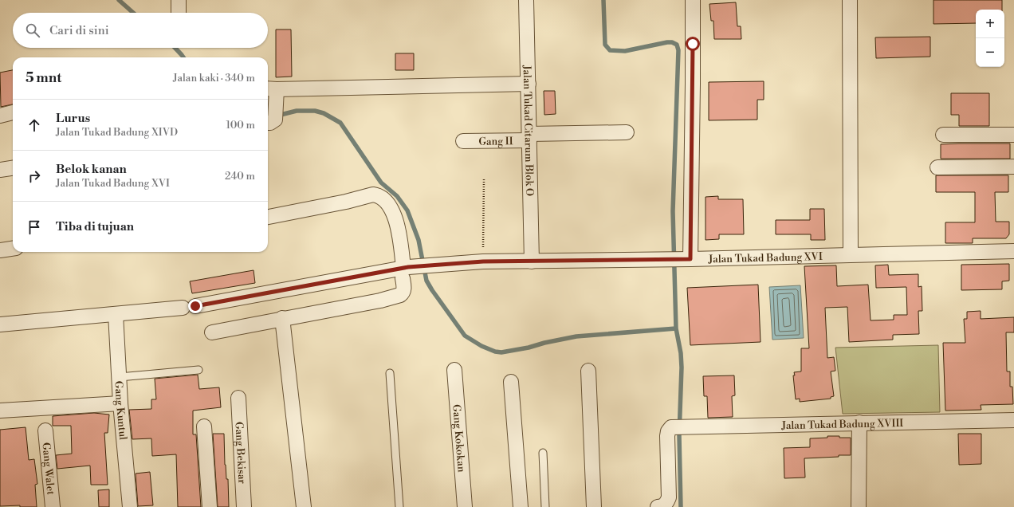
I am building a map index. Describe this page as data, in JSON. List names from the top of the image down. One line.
{"streets":{"street":["Jalan Tukad Citarum Blok O","Gang II","Jalan Tukad Badung XVI","Gang Kuntul","Jalan Tukad Badung XVIII","Gang Kokokan","Gang Bekisar","Gang Walet"]},"crossings":[["Jalan Tukad Citarum Blok O","Gang II"],["Jalan Tukad Citarum Blok O","Jalan Tukad Badung XVI"],["Jalan Tukad Badung XVI","Gang Kuntul"]],"page":{"map_buttons":["+","−"],"search":"Cari di sini","heading":["5 mnt","Jalan kaki · 340 m"],"list":[["Lurus","Jalan Tukad Badung XIVD","100 m"],["Belok kanan","Jalan Tukad Badung XVI","240 m"],"Tiba di tujuan"]}}
